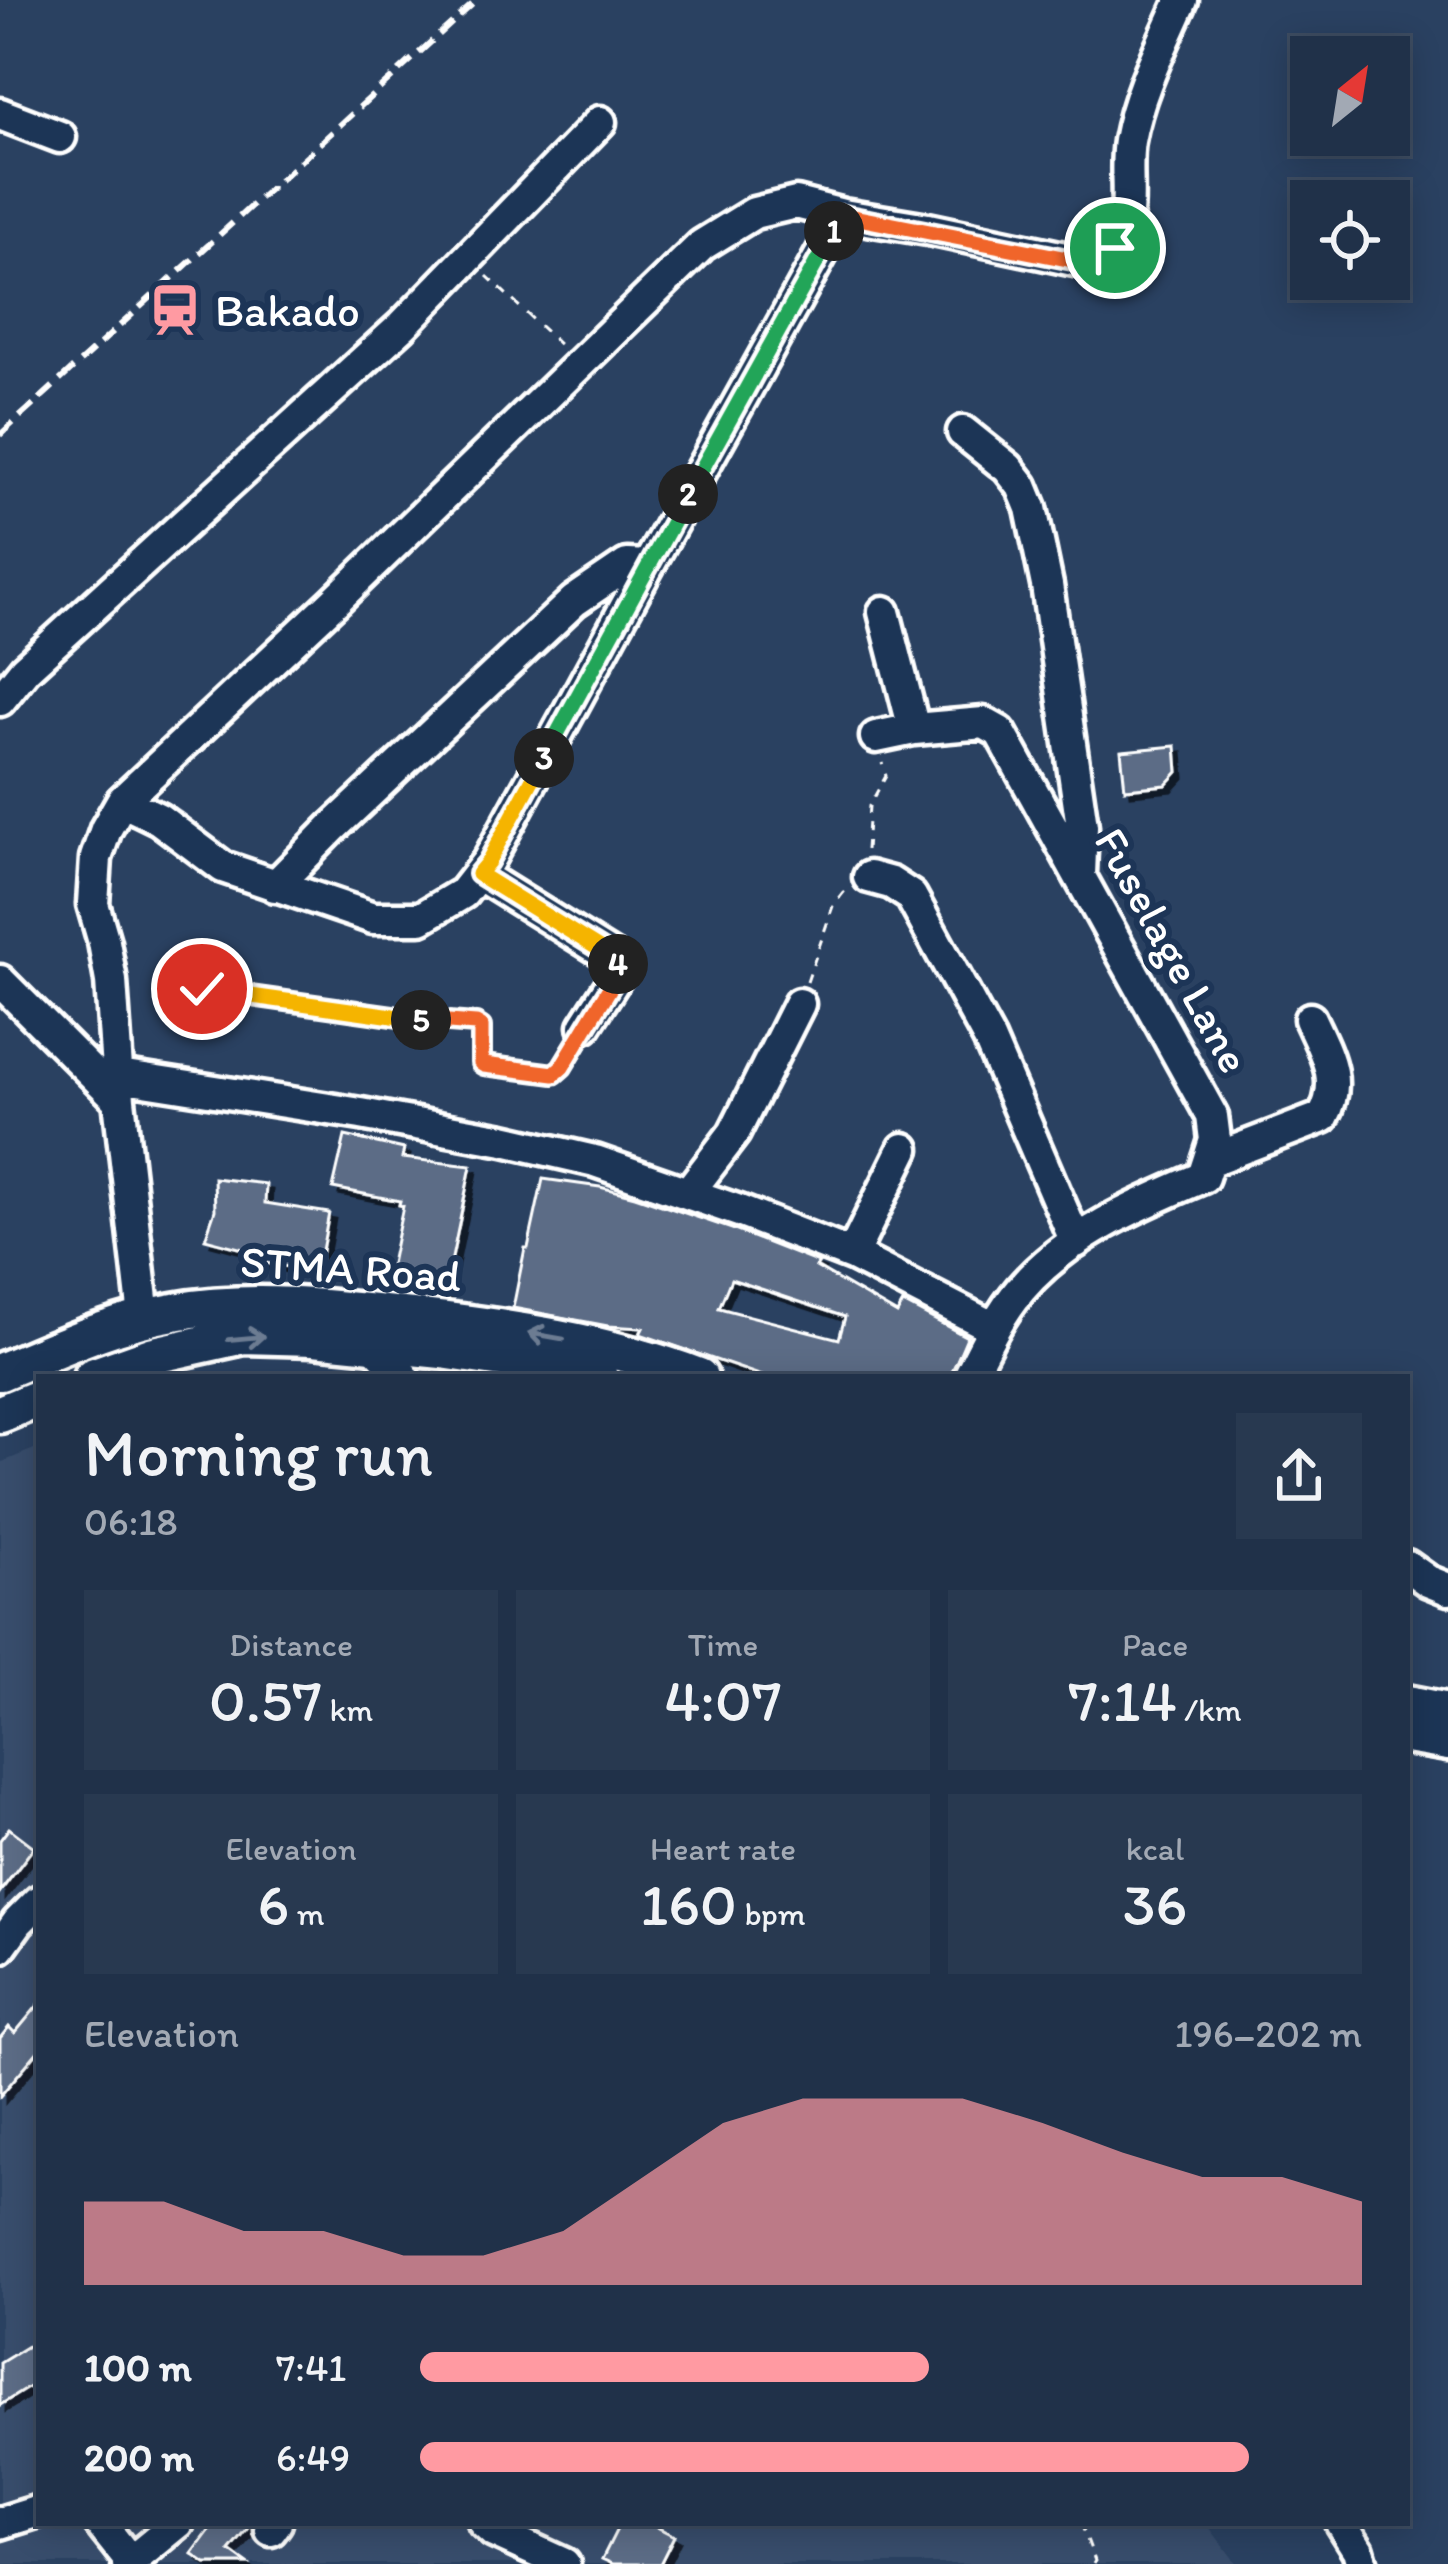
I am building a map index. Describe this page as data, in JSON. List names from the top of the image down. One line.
{"streets":{"main road":["STMA Road"],"street":["Fuselage Lane"]},"places":{"station":["Bakado"]},"north":"top right","page":{"pins":["1","2","3","4","5"],"heading":["Morning run","06:18"],"stats":[["Distance","0.57 km"],["Time","4:07"],["Pace","7:14 /km"],["Elevation","6 m"],["Heart rate","160 bpm"],["kcal","36"]],"chart":["Elevation","196–202 m"],"list":[{"name":"100 m","note":"7:41"},{"name":"200 m","note":"6:49"}]}}
